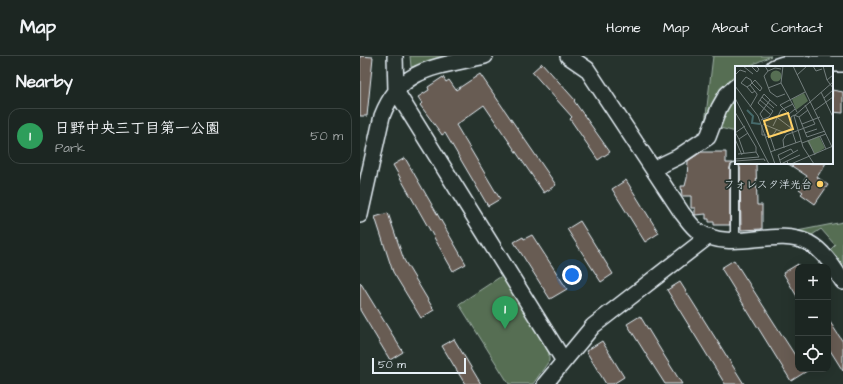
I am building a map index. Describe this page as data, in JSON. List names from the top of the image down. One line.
{"places":["フォレスタ洋光台"],"scale_bar":"50 m","page":{"header":"Map","nav":["Home","Map","About","Contact"],"heading":"Nearby","list":[{"mark":"1","name":"日野中央三丁目第一公園","note":"Park","value":"50 m"}],"map_buttons":["+","−"],"pins":"1","scale":"50 m"}}
